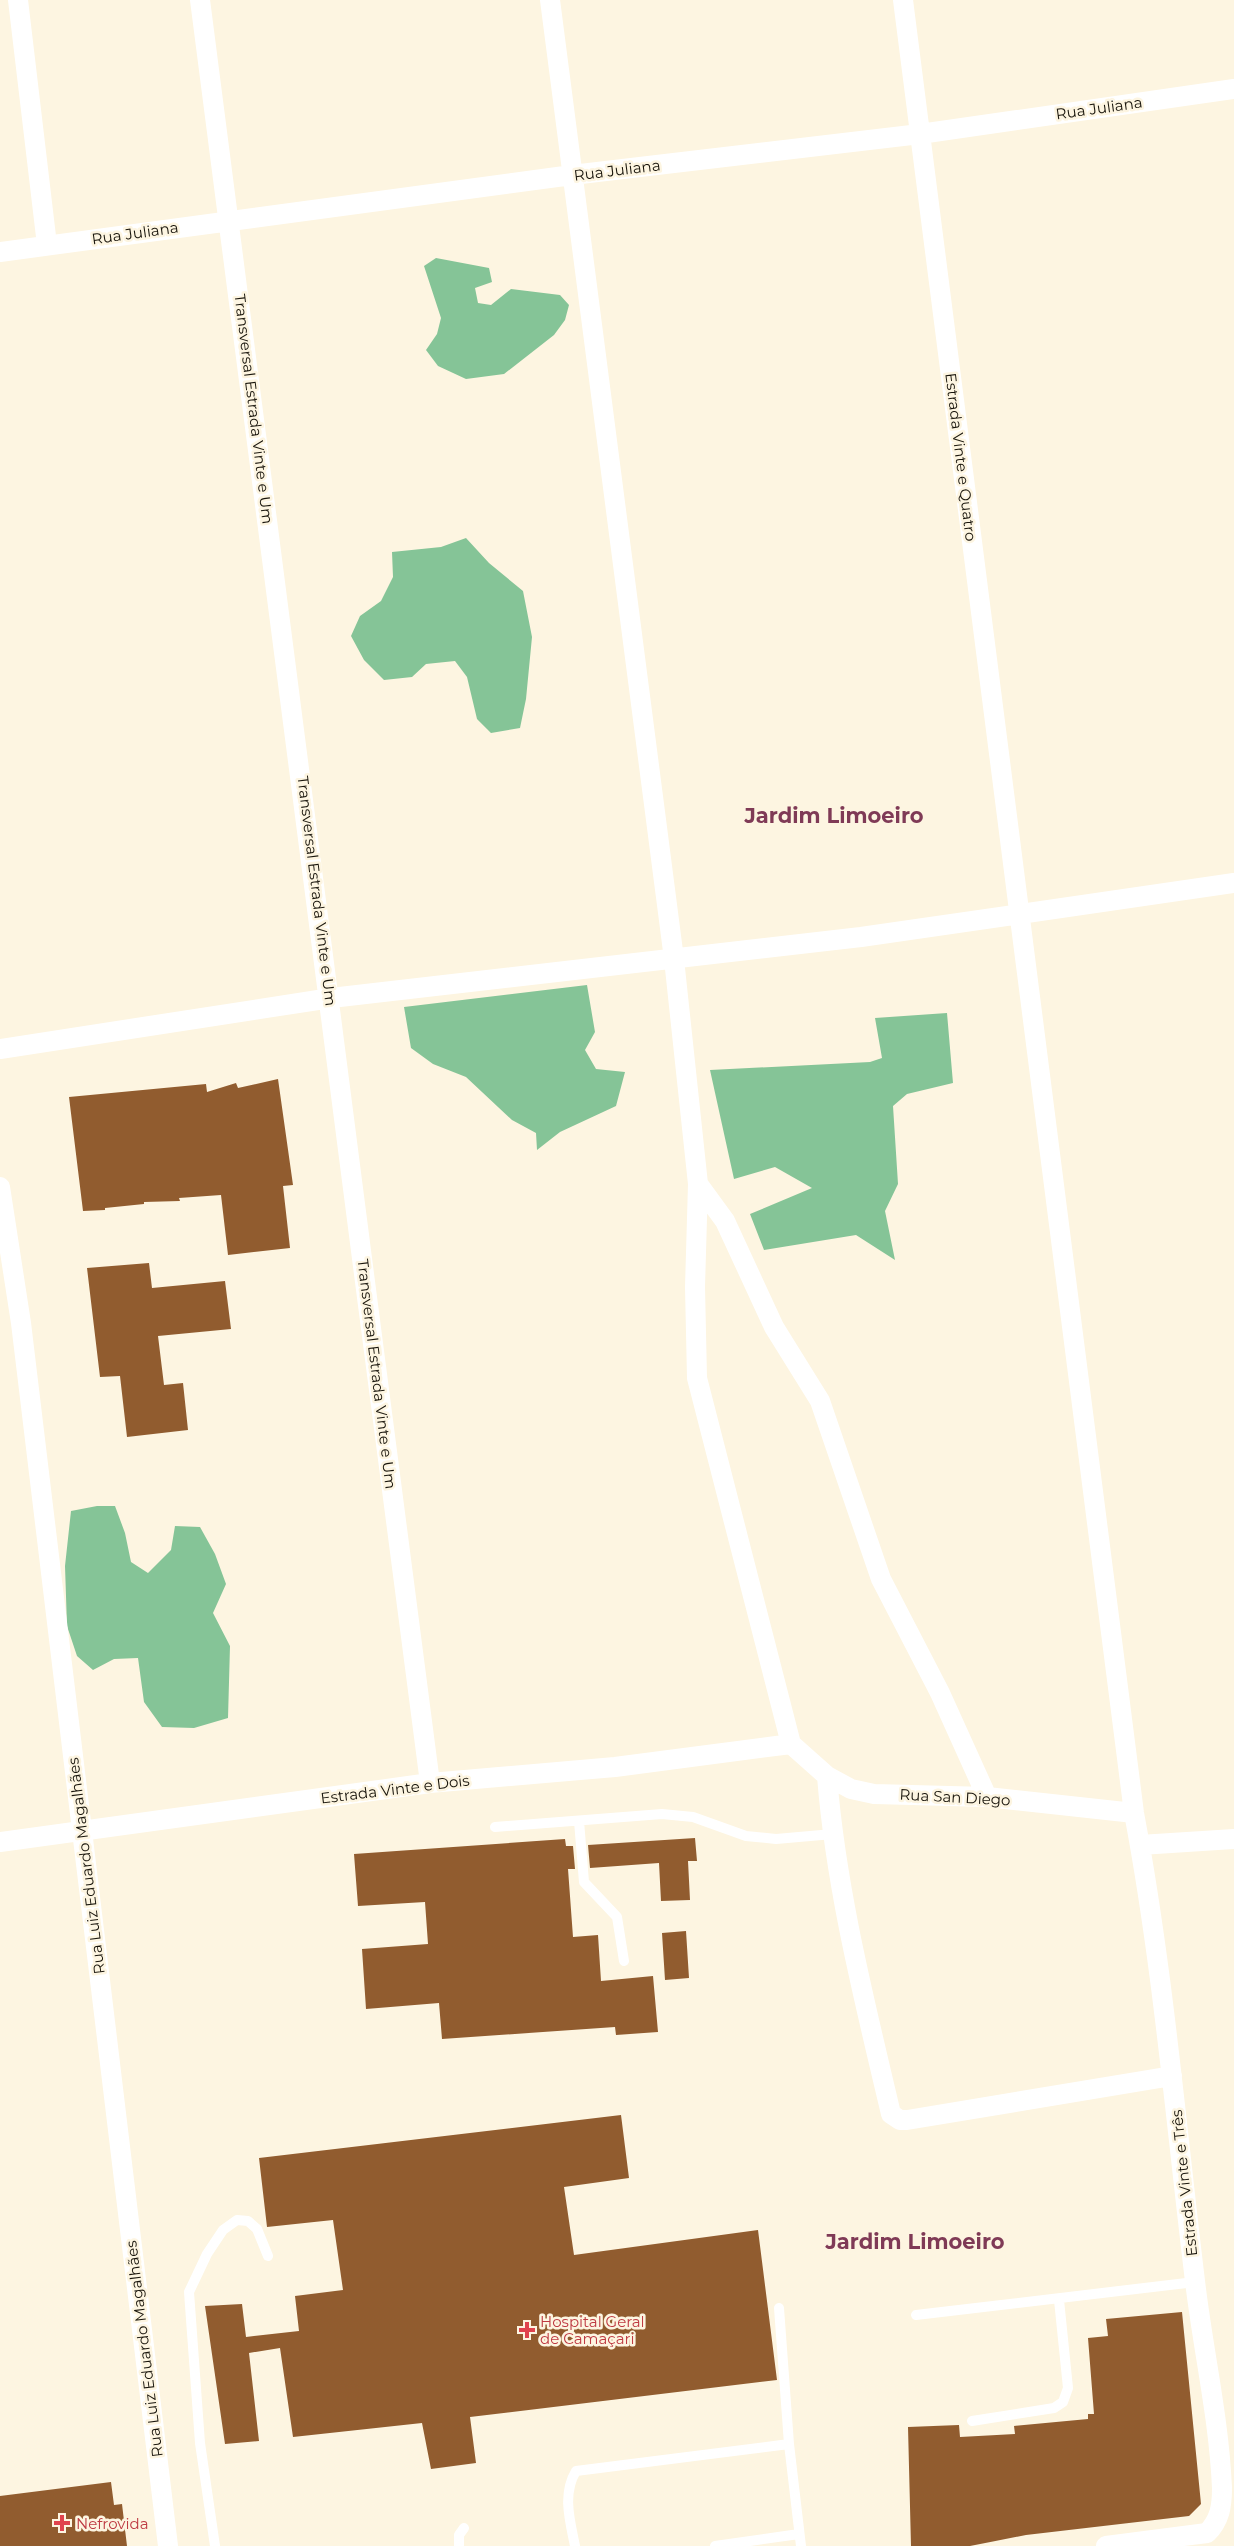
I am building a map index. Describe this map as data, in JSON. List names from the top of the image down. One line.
{"streets":{"street":["Rua Juliana","Transversal Estrada Vinte e Um","Estrada Vinte e Quatro","Estrada Vinte e Dois","Rua San Diego","Rua Luiz Eduardo Magalhães","Estrada Vinte e Três"]},"crossings":[["Rua Juliana","Transversal Estrada Vinte e Um"],["Rua Juliana","Estrada Vinte e Quatro"],["Transversal Estrada Vinte e Um","Estrada Vinte e Dois"],["Estrada Vinte e Quatro","Rua San Diego"],["Estrada Vinte e Quatro","Estrada Vinte e Três"],["Estrada Vinte e Dois","Rua San Diego"],["Estrada Vinte e Dois","Rua Luiz Eduardo Magalhães"],["Rua San Diego","Estrada Vinte e Três"]],"districts":["Jardim Limoeiro","Jardim Limoeiro"],"places":{"health":["Hospital Geral de Camaçari","Nefrovida"]}}
